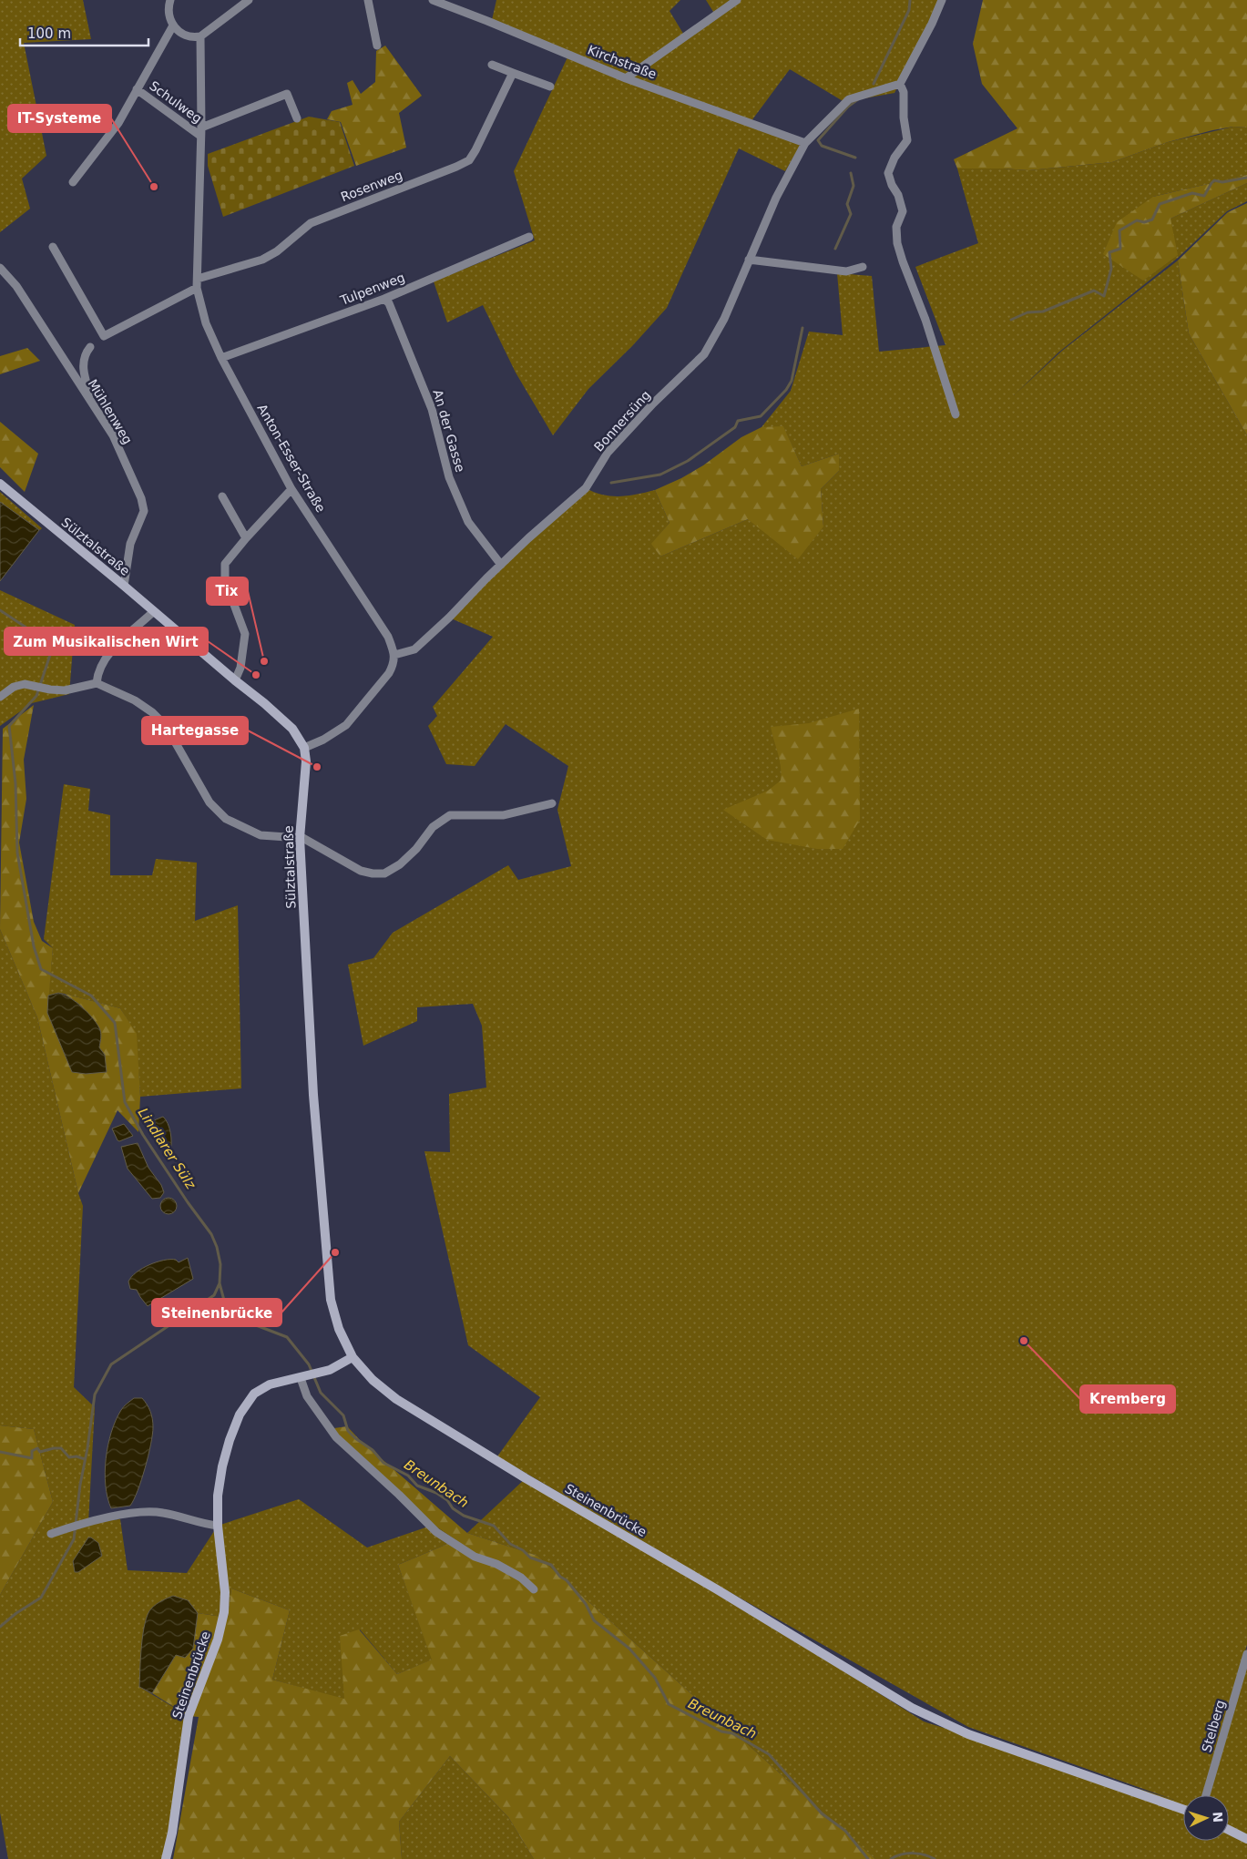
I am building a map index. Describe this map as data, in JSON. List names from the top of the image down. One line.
{"streets":{"main road":["Sülztalstraße","Steinenbrücke"],"street":["Kirchstraße","Schulweg","Rosenweg","Tulpenweg","Mühlenweg","Bonnersüng","An der Gasse","Anton-Esser-Straße","Stelberg"]},"crossings":[["Kirchstraße","Bonnersüng"],["Schulweg","Anton-Esser-Straße"],["Rosenweg","Anton-Esser-Straße"],["Tulpenweg","An der Gasse"],["Tulpenweg","Anton-Esser-Straße"],["Mühlenweg","Sülztalstraße"],["Bonnersüng","An der Gasse"],["Bonnersüng","Anton-Esser-Straße"],["Sülztalstraße","Steinenbrücke"]],"water":["Lindlarer Sülz","Breunbach"],"places":["IT-Systeme","Tix","Zum Musikalischen Wirt","Hartegasse","Steinenbrücke","Kremberg"],"scale_bar":"100 m","north":"right"}
